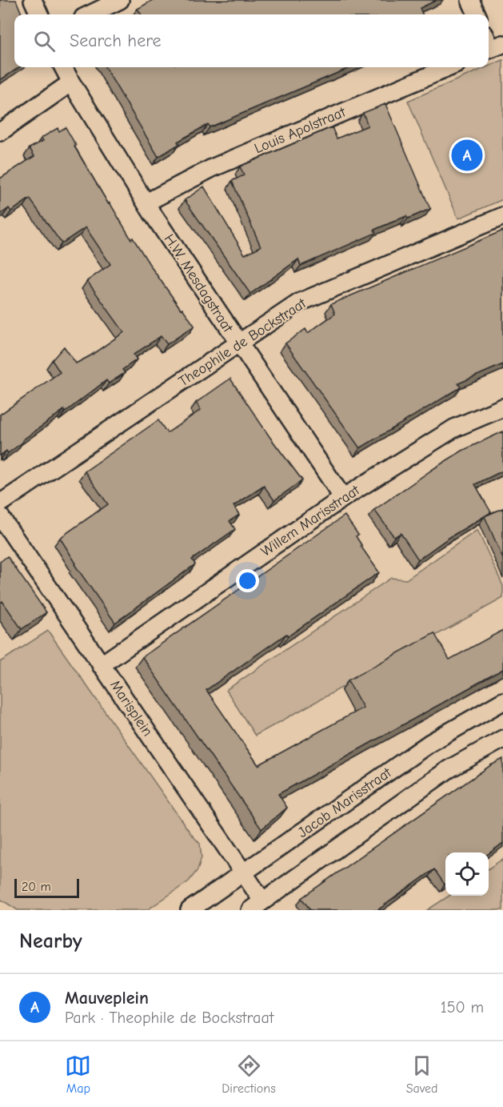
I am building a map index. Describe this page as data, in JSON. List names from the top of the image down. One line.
{"streets":{"street":["Louis Apolstraat","H.W. Mesdagstraat","Theophile de Bockstraat","Willem Marisstraat","Marisplein","Jacob Marisstraat"]},"crossings":[["Louis Apolstraat","H.W. Mesdagstraat"],["H.W. Mesdagstraat","Theophile de Bockstraat"],["H.W. Mesdagstraat","Willem Marisstraat"],["Willem Marisstraat","Marisplein"],["Marisplein","Jacob Marisstraat"]],"scale_bar":"20 m","page":{"search":"Search here","pins":"A","scale":"20 m","heading":"Nearby","list":[{"mark":"A","name":"Mauveplein","note":"Park · Theophile de Bockstraat","value":"150 m"}],"nav":["Map","Directions","Saved"]}}
